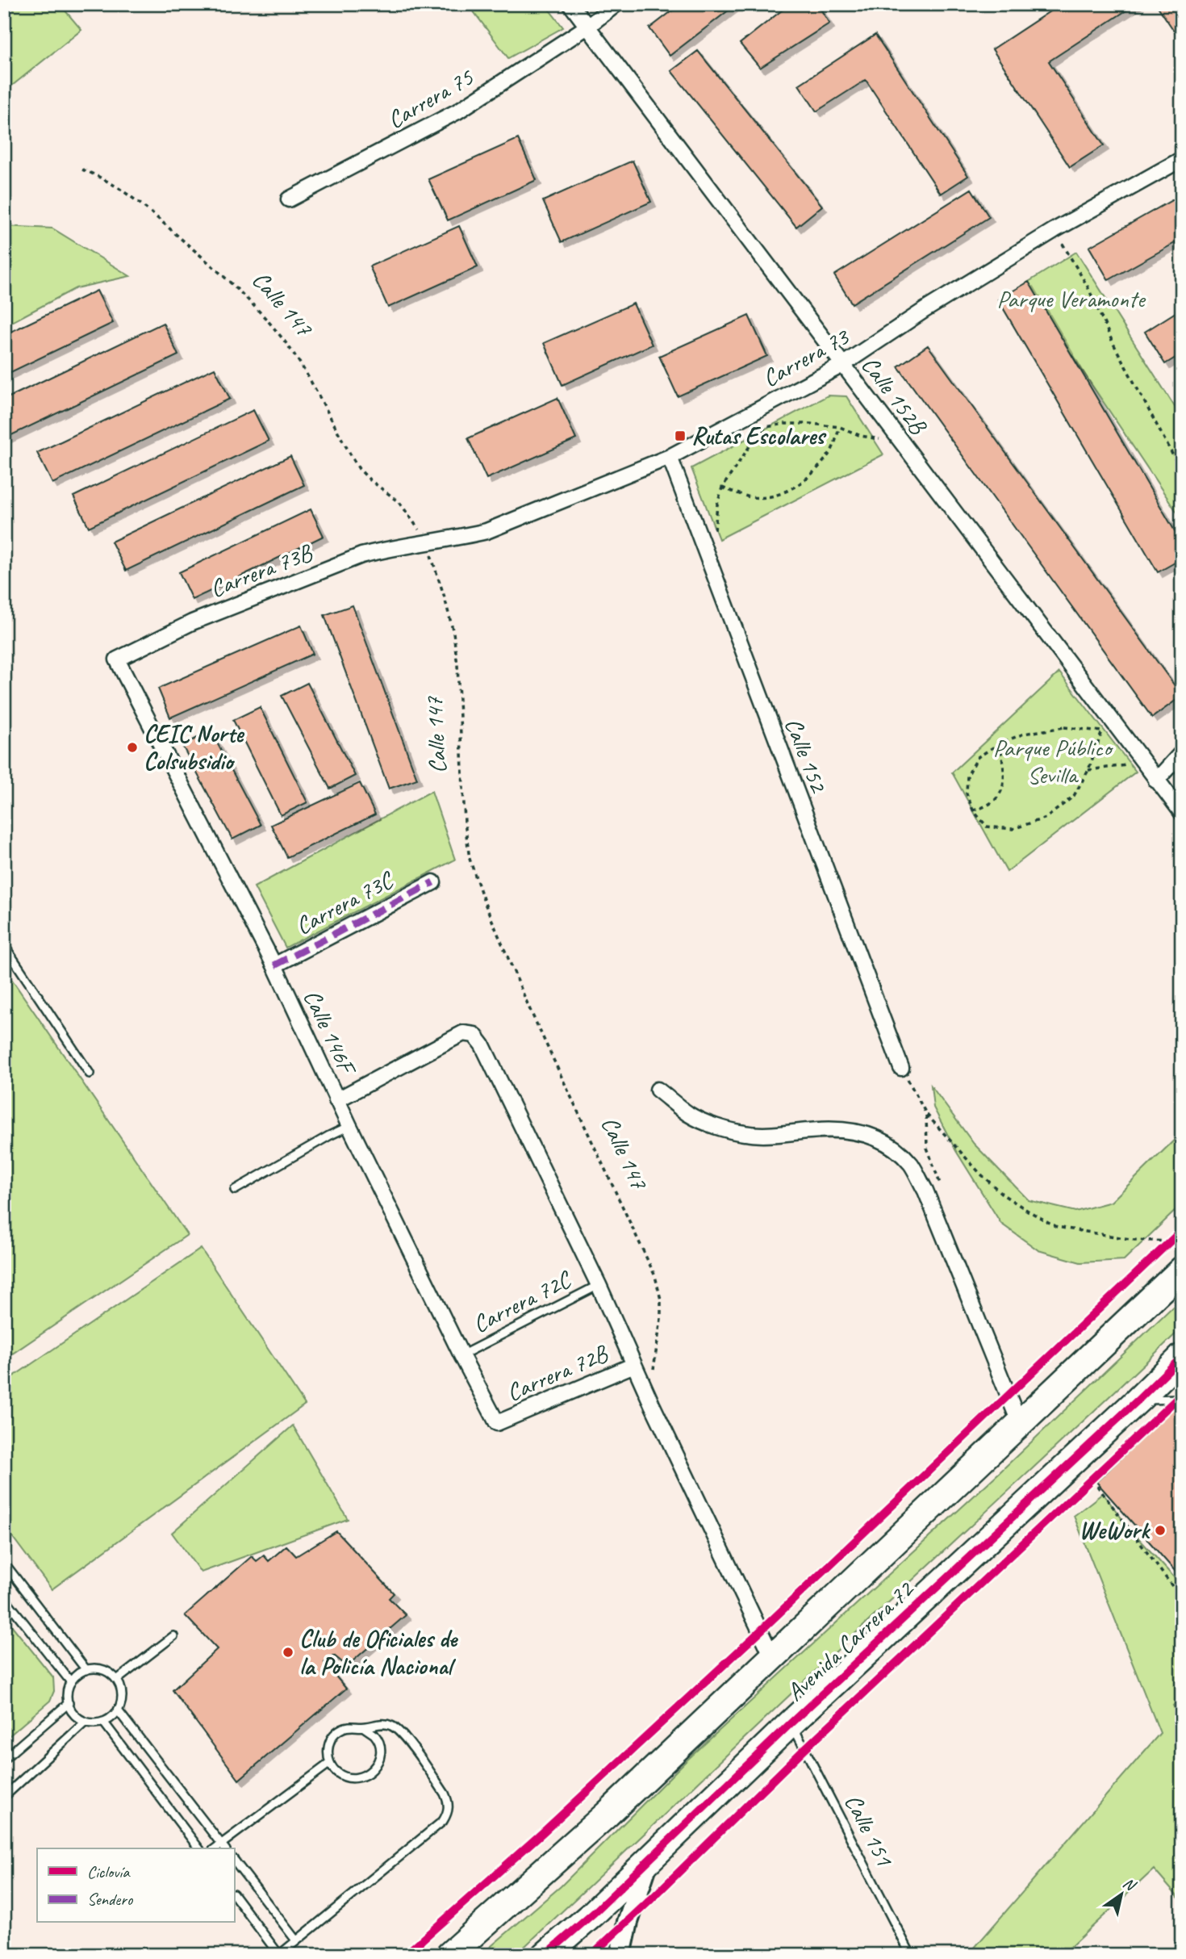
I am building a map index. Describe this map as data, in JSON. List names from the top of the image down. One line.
{"streets":{"highway":["Avenida Carrera 72"],"street":["Carrera 75","Carrera 73","Calle 152B","Carrera 73B","Calle 152","Carrera 73C","Calle 146F","Carrera 72B"],"lane":["Carrera 72C","Calle 151"],"path":["Calle 147"]},"crossings":[["Carrera 75","Calle 152B"],["Calle 147","Carrera 73"],["Calle 147","Carrera 73B"],["Carrera 73","Calle 152B"],["Carrera 73","Carrera 73B"],["Carrera 73","Calle 152"],["Carrera 73B","Calle 146F"],["Carrera 73C","Calle 146F"],["Calle 146F","Carrera 72C"],["Calle 146F","Carrera 72B"],["Avenida Carrera 72","Calle 151"]],"parks":["Parque Veramonte","Parque Público Sevilla"],"places":{"transit":["Rutas Escolares"],"other":["CEIC Norte Colsubsidio","WeWork","Club de Oficiales de la Policía Nacional"]},"legend":["Ciclovía","Sendero"],"north":"top right"}
